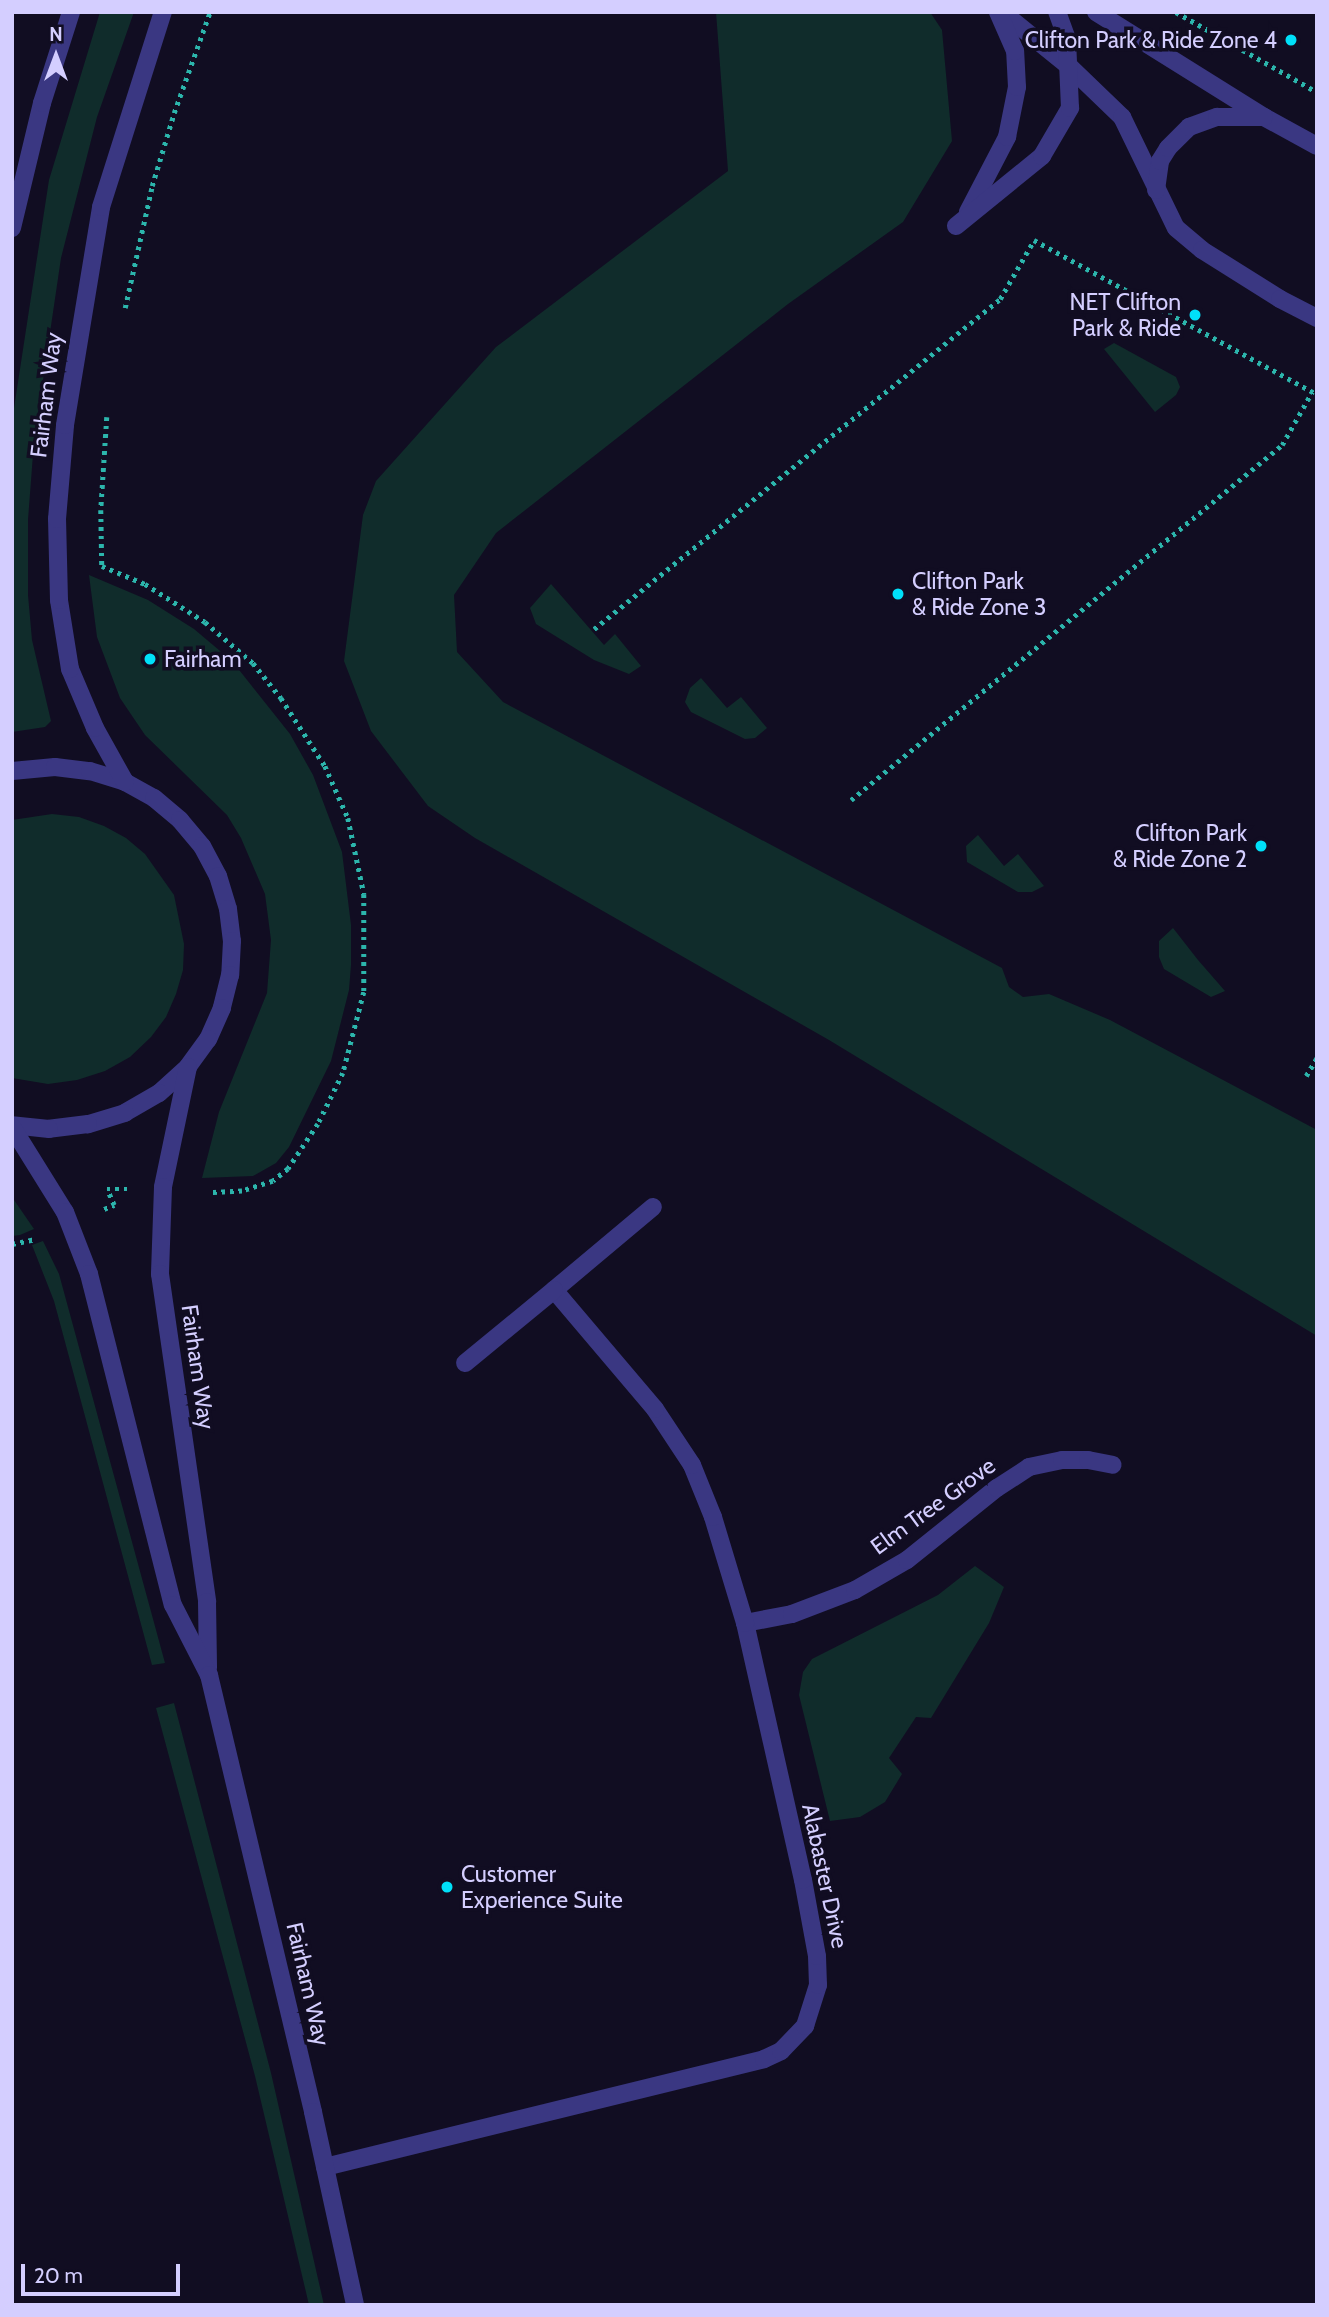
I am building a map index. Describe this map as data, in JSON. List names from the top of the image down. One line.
{"streets":{"street":["Fairham Way","Elm Tree Grove","Alabaster Drive"]},"crossings":[["Fairham Way","Alabaster Drive"],["Elm Tree Grove","Alabaster Drive"]],"places":["Clifton Park & Ride Zone 4","NET Clifton Park & Ride","Clifton Park & Ride Zone 3","Fairham","Clifton Park & Ride Zone 2","Customer Experience Suite"],"scale_bar":"20 m","north":"top"}
